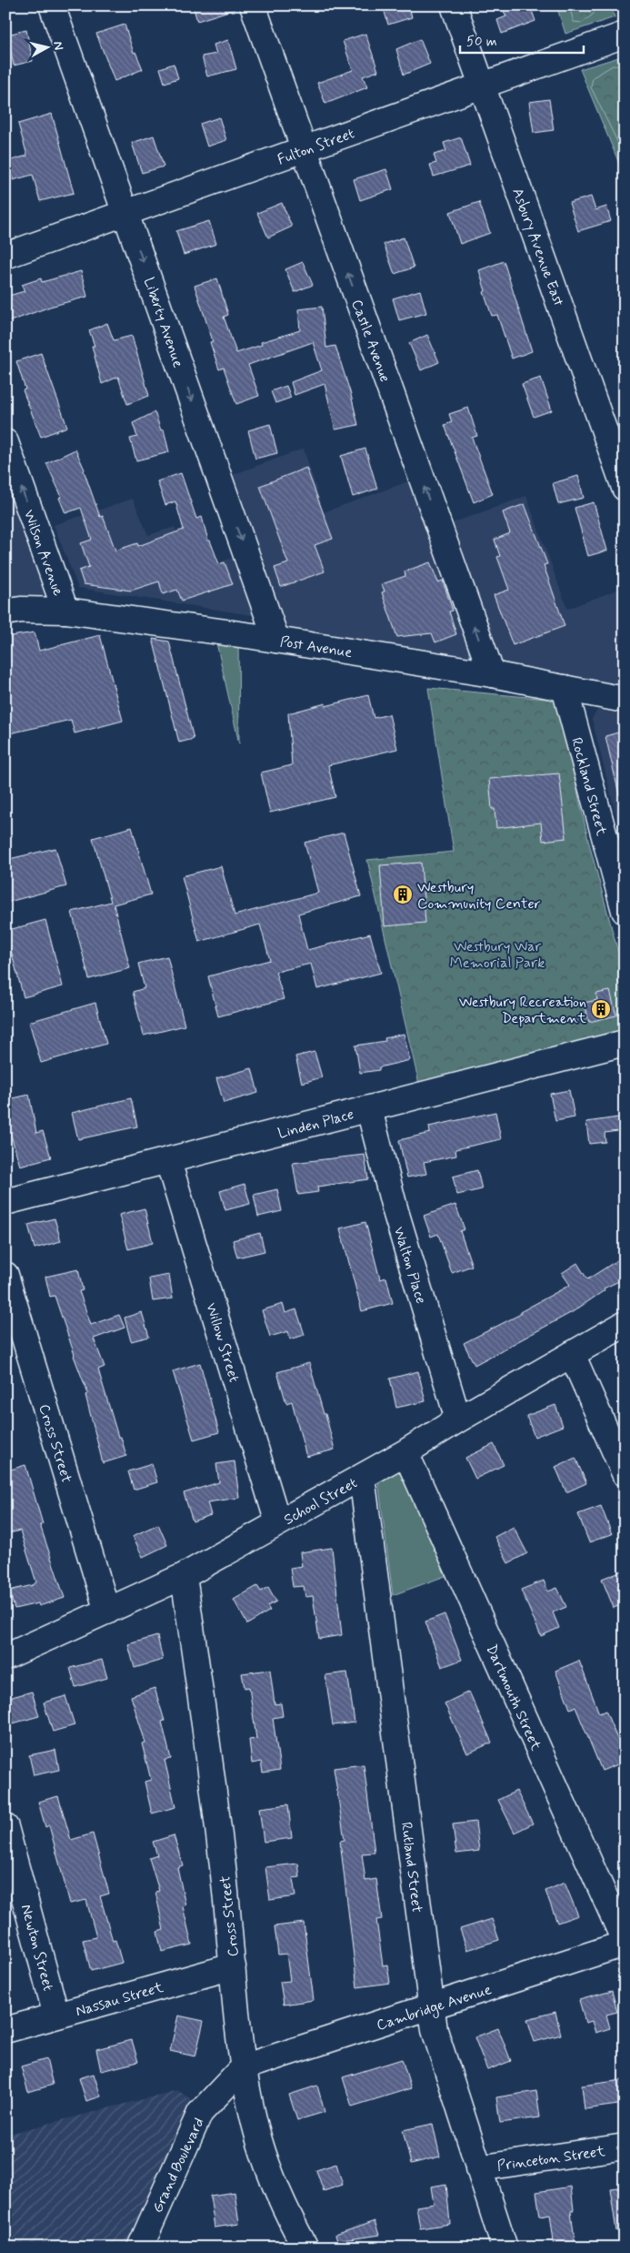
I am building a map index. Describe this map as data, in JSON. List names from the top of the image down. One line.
{"streets":{"street":["Fulton Street","Asbury Avenue East","Liberty Avenue","Castle Avenue","Wilson Avenue","Post Avenue","Rockland Street","Linden Place","Walton Place","Willow Street","Cross Street","School Street","Dartmouth Street","Rutland Street","Newton Street","Nassau Street","Cambridge Avenue","Princeton Street","Grand Boulevard"]},"crossings":[["Fulton Street","Asbury Avenue East"],["Fulton Street","Liberty Avenue"],["Fulton Street","Castle Avenue"],["Liberty Avenue","Post Avenue"],["Castle Avenue","Post Avenue"],["Wilson Avenue","Post Avenue"],["Post Avenue","Rockland Street"],["Linden Place","Walton Place"],["Linden Place","Willow Street"],["Walton Place","School Street"],["Willow Street","School Street"],["Cross Street","School Street"],["Cross Street","Nassau Street"],["Cross Street","Cambridge Avenue"],["Cross Street","Grand Boulevard"],["School Street","Dartmouth Street"],["School Street","Rutland Street"],["Dartmouth Street","Cambridge Avenue"],["Rutland Street","Cambridge Avenue"],["Rutland Street","Princeton Street"],["Newton Street","Nassau Street"],["Cambridge Avenue","Grand Boulevard"]],"one_way":["Liberty Avenue","Castle Avenue","Wilson Avenue"],"parks":["Westbury War Memorial Park"],"places":{"building":["Westbury Community Center","Westbury Recreation Department"]},"scale_bar":"50 m","north":"right"}
